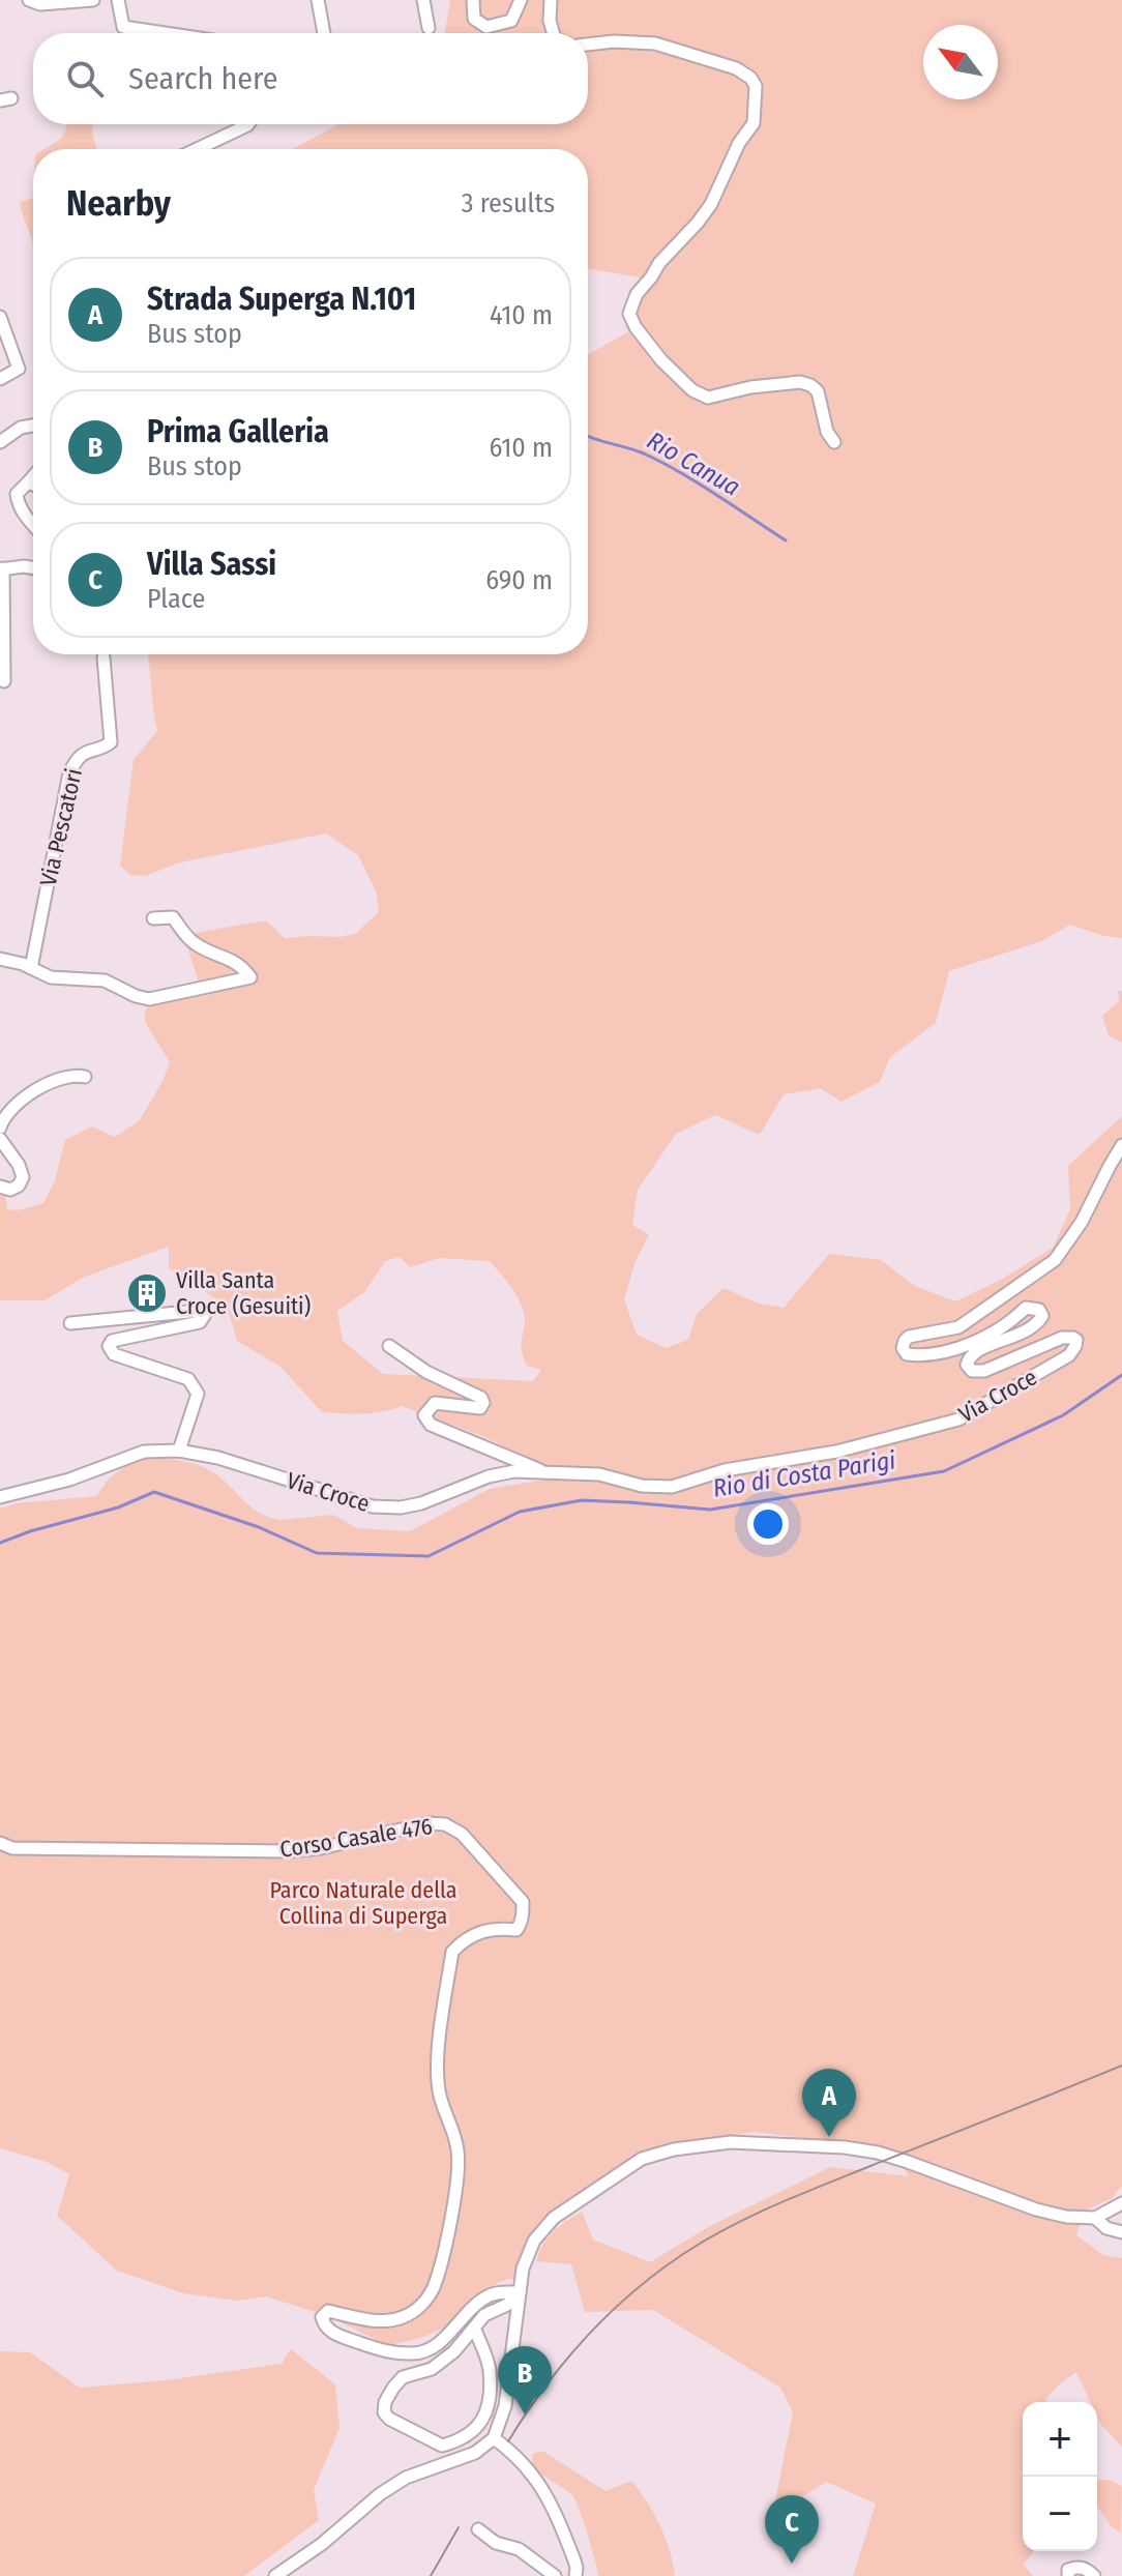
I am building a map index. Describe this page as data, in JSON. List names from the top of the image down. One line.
{"streets":{"street":["Via Pescatori","Via Croce","Corso Casale 476"]},"water":["Rio Canua","Rio di Costa Parigi"],"parks":["Parco Naturale della Collina di Superga"],"places":{"building":["Villa Santa Croce (Gesuiti)"]},"north":"top left","page":{"search":"Search here","heading":["Nearby","3 results"],"list":[{"mark":"A","name":"Strada Superga N.101","note":"Bus stop","value":"410 m"},{"mark":"B","name":"Prima Galleria","note":"Bus stop","value":"610 m"},{"mark":"C","name":"Villa Sassi","note":"Place","value":"690 m"}],"pins":["A","B","C"],"map_buttons":["+","−"]}}
